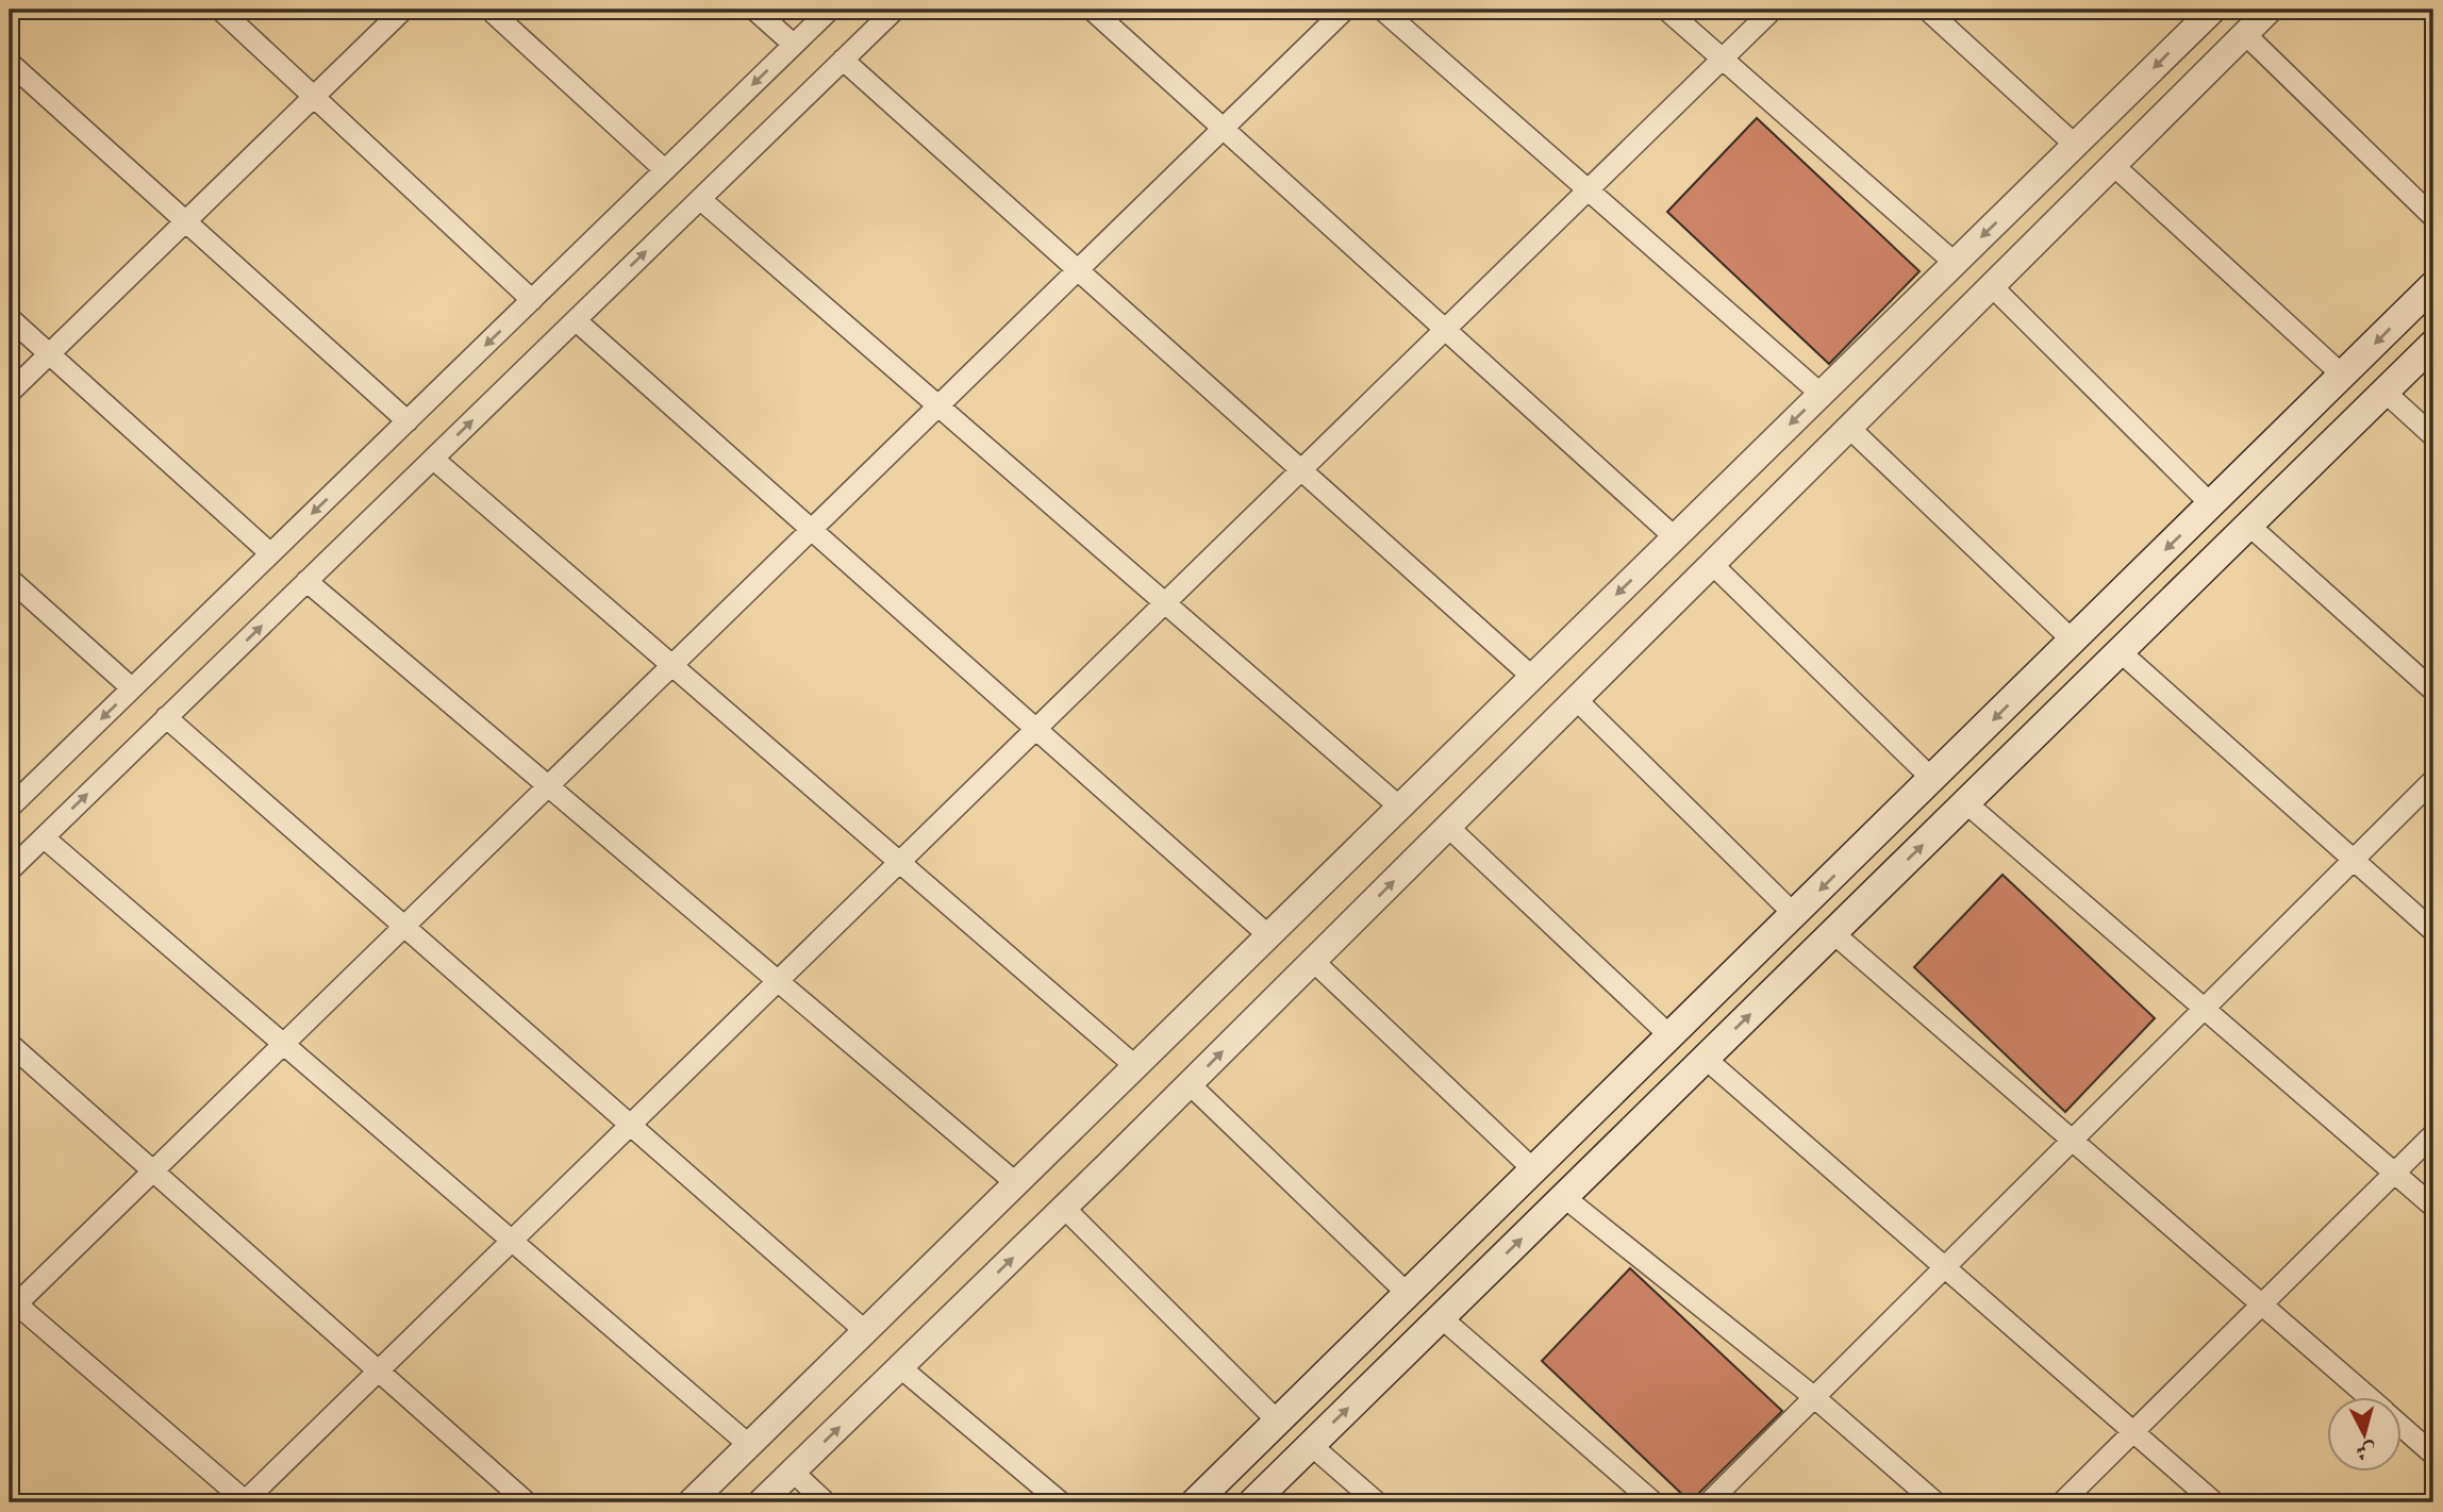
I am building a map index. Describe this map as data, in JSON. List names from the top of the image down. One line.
{"north":"bottom"}
